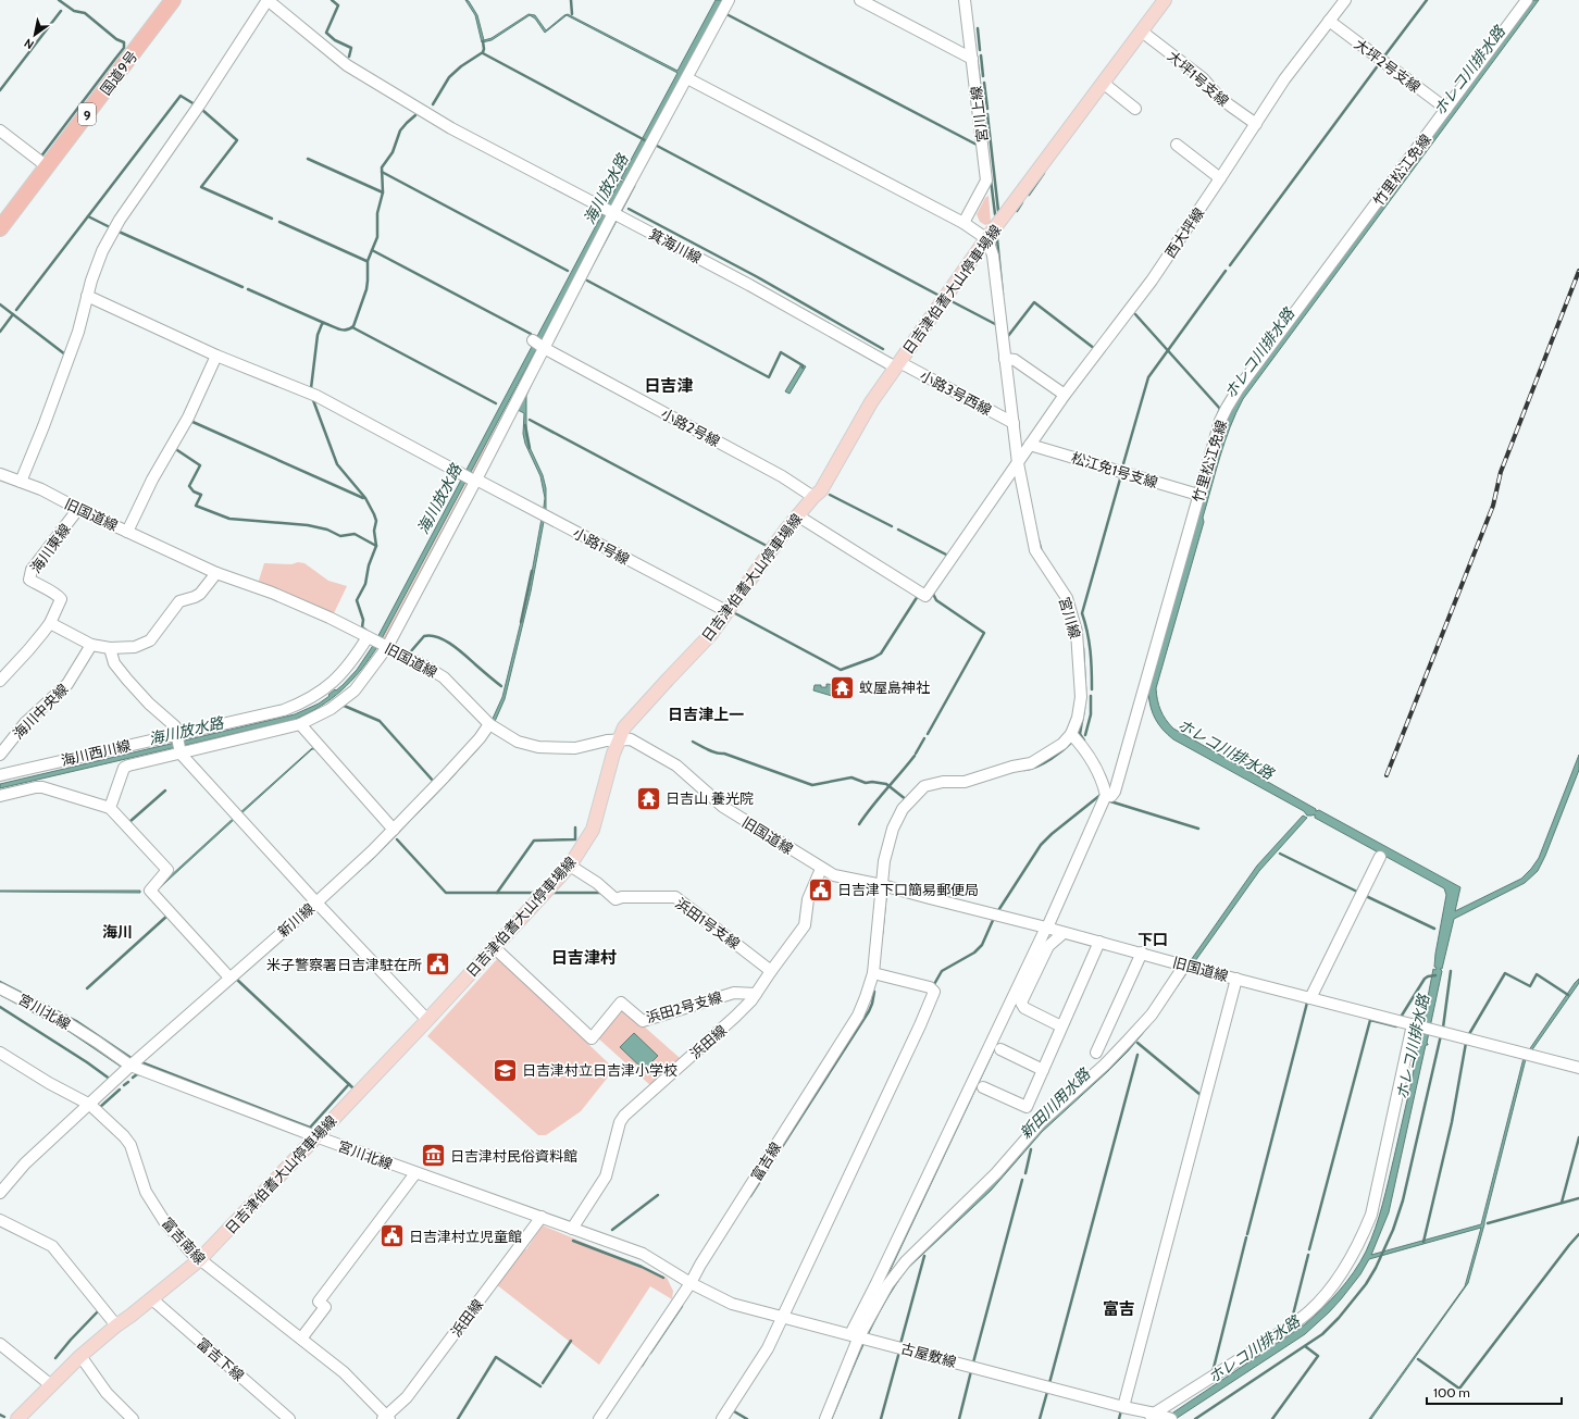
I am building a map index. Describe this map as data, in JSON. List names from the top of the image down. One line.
{"streets":{"highway":["国道9号","9"],"main road":["日吉津伯耆大山停車場線"],"street":["大坪2号支線","大坪1号支線","宮川上線","竹里松江免線","西大坪線","箕海川線","小路3号西線","小路2号線","松江免1号支線","旧国道線","小路1号線","海川東線","宮川線","海川中央線","海川西川線","新川線","浜田1号支線","浜田2号支線","宮川北線","浜田線","富吉線","富吉南線","古屋敷線","富吉下線"]},"crossings":[["大坪2号支線","竹里松江免線"],["大坪2号支線","西大坪線"],["大坪1号支線","西大坪線"],["大坪1号支線","日吉津伯耆大山停車場線"],["竹里松江免線","松江免1号支線"],["西大坪線","日吉津伯耆大山停車場線"],["西大坪線","松江免1号支線"],["西大坪線","宮川線"],["箕海川線","日吉津伯耆大山停車場線"],["箕海川線","小路3号西線"],["日吉津伯耆大山停車場線","小路3号西線"],["日吉津伯耆大山停車場線","小路2号線"],["日吉津伯耆大山停車場線","旧国道線"],["日吉津伯耆大山停車場線","小路1号線"],["日吉津伯耆大山停車場線","宮川線"],["日吉津伯耆大山停車場線","浜田1号支線"],["日吉津伯耆大山停車場線","浜田2号支線"],["日吉津伯耆大山停車場線","宮川北線"],["日吉津伯耆大山停車場線","富吉南線"],["日吉津伯耆大山停車場線","富吉下線"],["小路3号西線","宮川線"],["旧国道線","海川東線"],["旧国道線","宮川線"],["旧国道線","海川西川線"],["旧国道線","新川線"],["旧国道線","浜田線"],["旧国道線","富吉線"],["宮川線","富吉線"],["新川線","宮川北線"],["新川線","富吉南線"],["浜田1号支線","浜田線"],["浜田2号支線","浜田線"],["宮川北線","浜田線"],["宮川北線","富吉線"],["宮川北線","古屋敷線"],["浜田線","富吉南線"],["富吉線","古屋敷線"]],"districts":["日吉津","日吉津上一","海川","下口","日吉津村","富吉"],"water":["ホレコ川排水路","海川放水路","新田川用水路"],"places":{"temple":["蚊屋島神社","日吉山 養光院"],"public building":["日吉津下口簡易郵便局","米子警察署日吉津駐在所","日吉津村立児童館"],"school or university":["日吉津村立日吉津小学校"],"museum":["日吉津村民俗資料館"]},"scale_bar":"100 m","north":"bottom left"}
